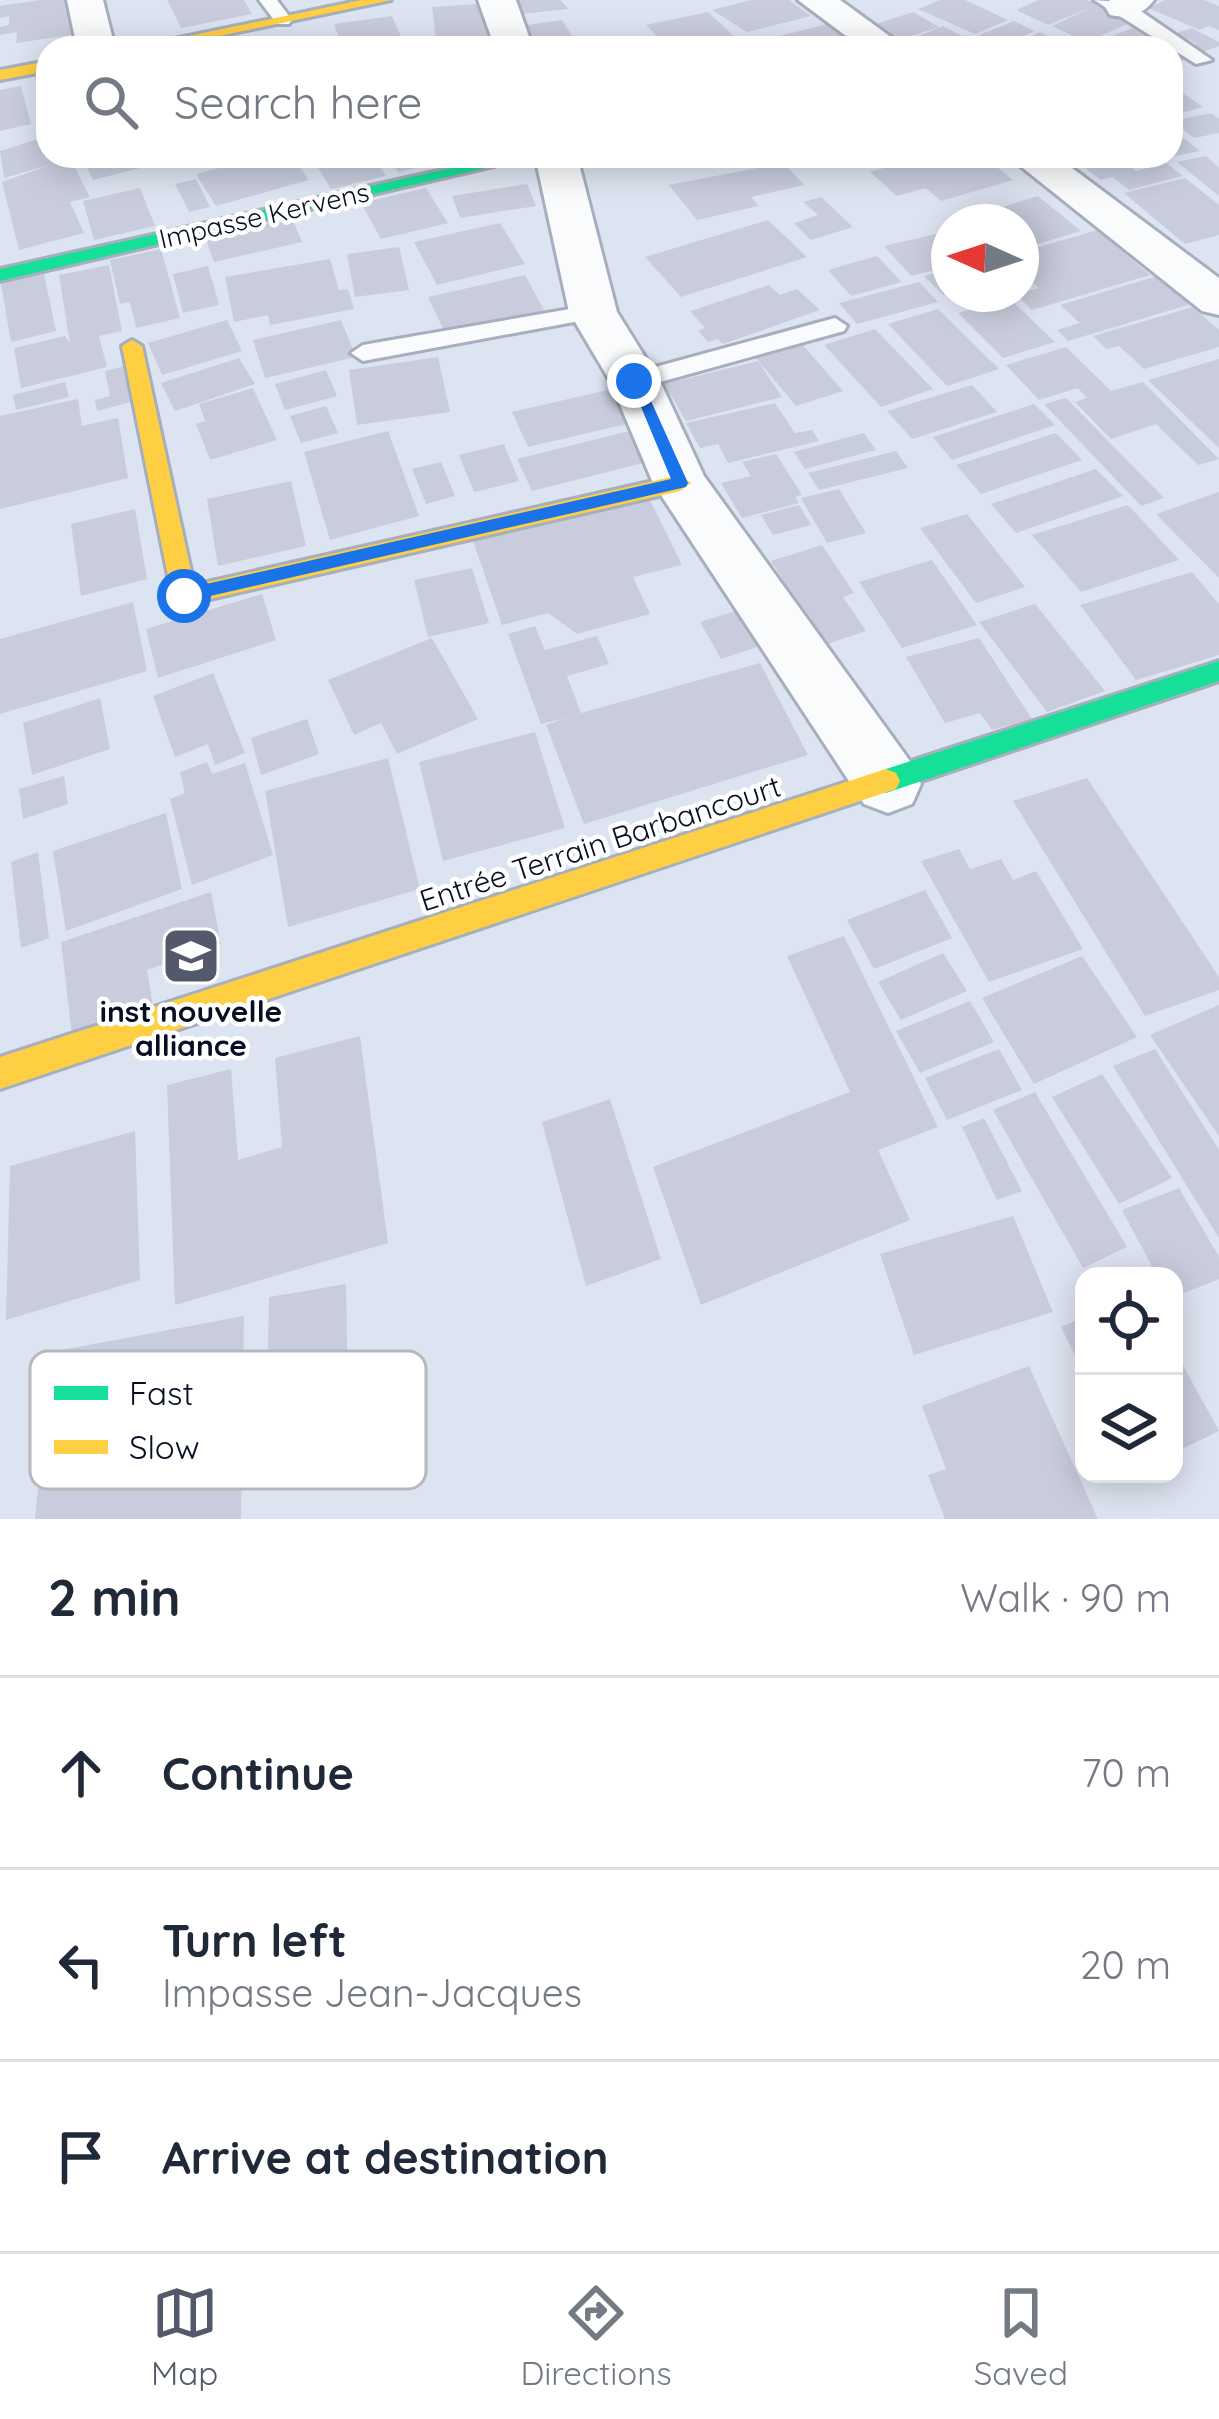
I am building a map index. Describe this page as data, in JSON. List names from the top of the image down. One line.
{"streets":{"street":["Impasse Kervens","Entrée Terrain Barbancourt"]},"places":{"school or university":["inst nouvelle alliance"]},"legend":["Fast","Slow"],"north":"left","page":{"search":"Search here","heading":["2 min","Walk · 90 m"],"list":[["Continue","70 m"],["Turn left","Impasse Jean-Jacques","20 m"],"Arrive at destination"],"nav":["Map","Directions","Saved"]}}
